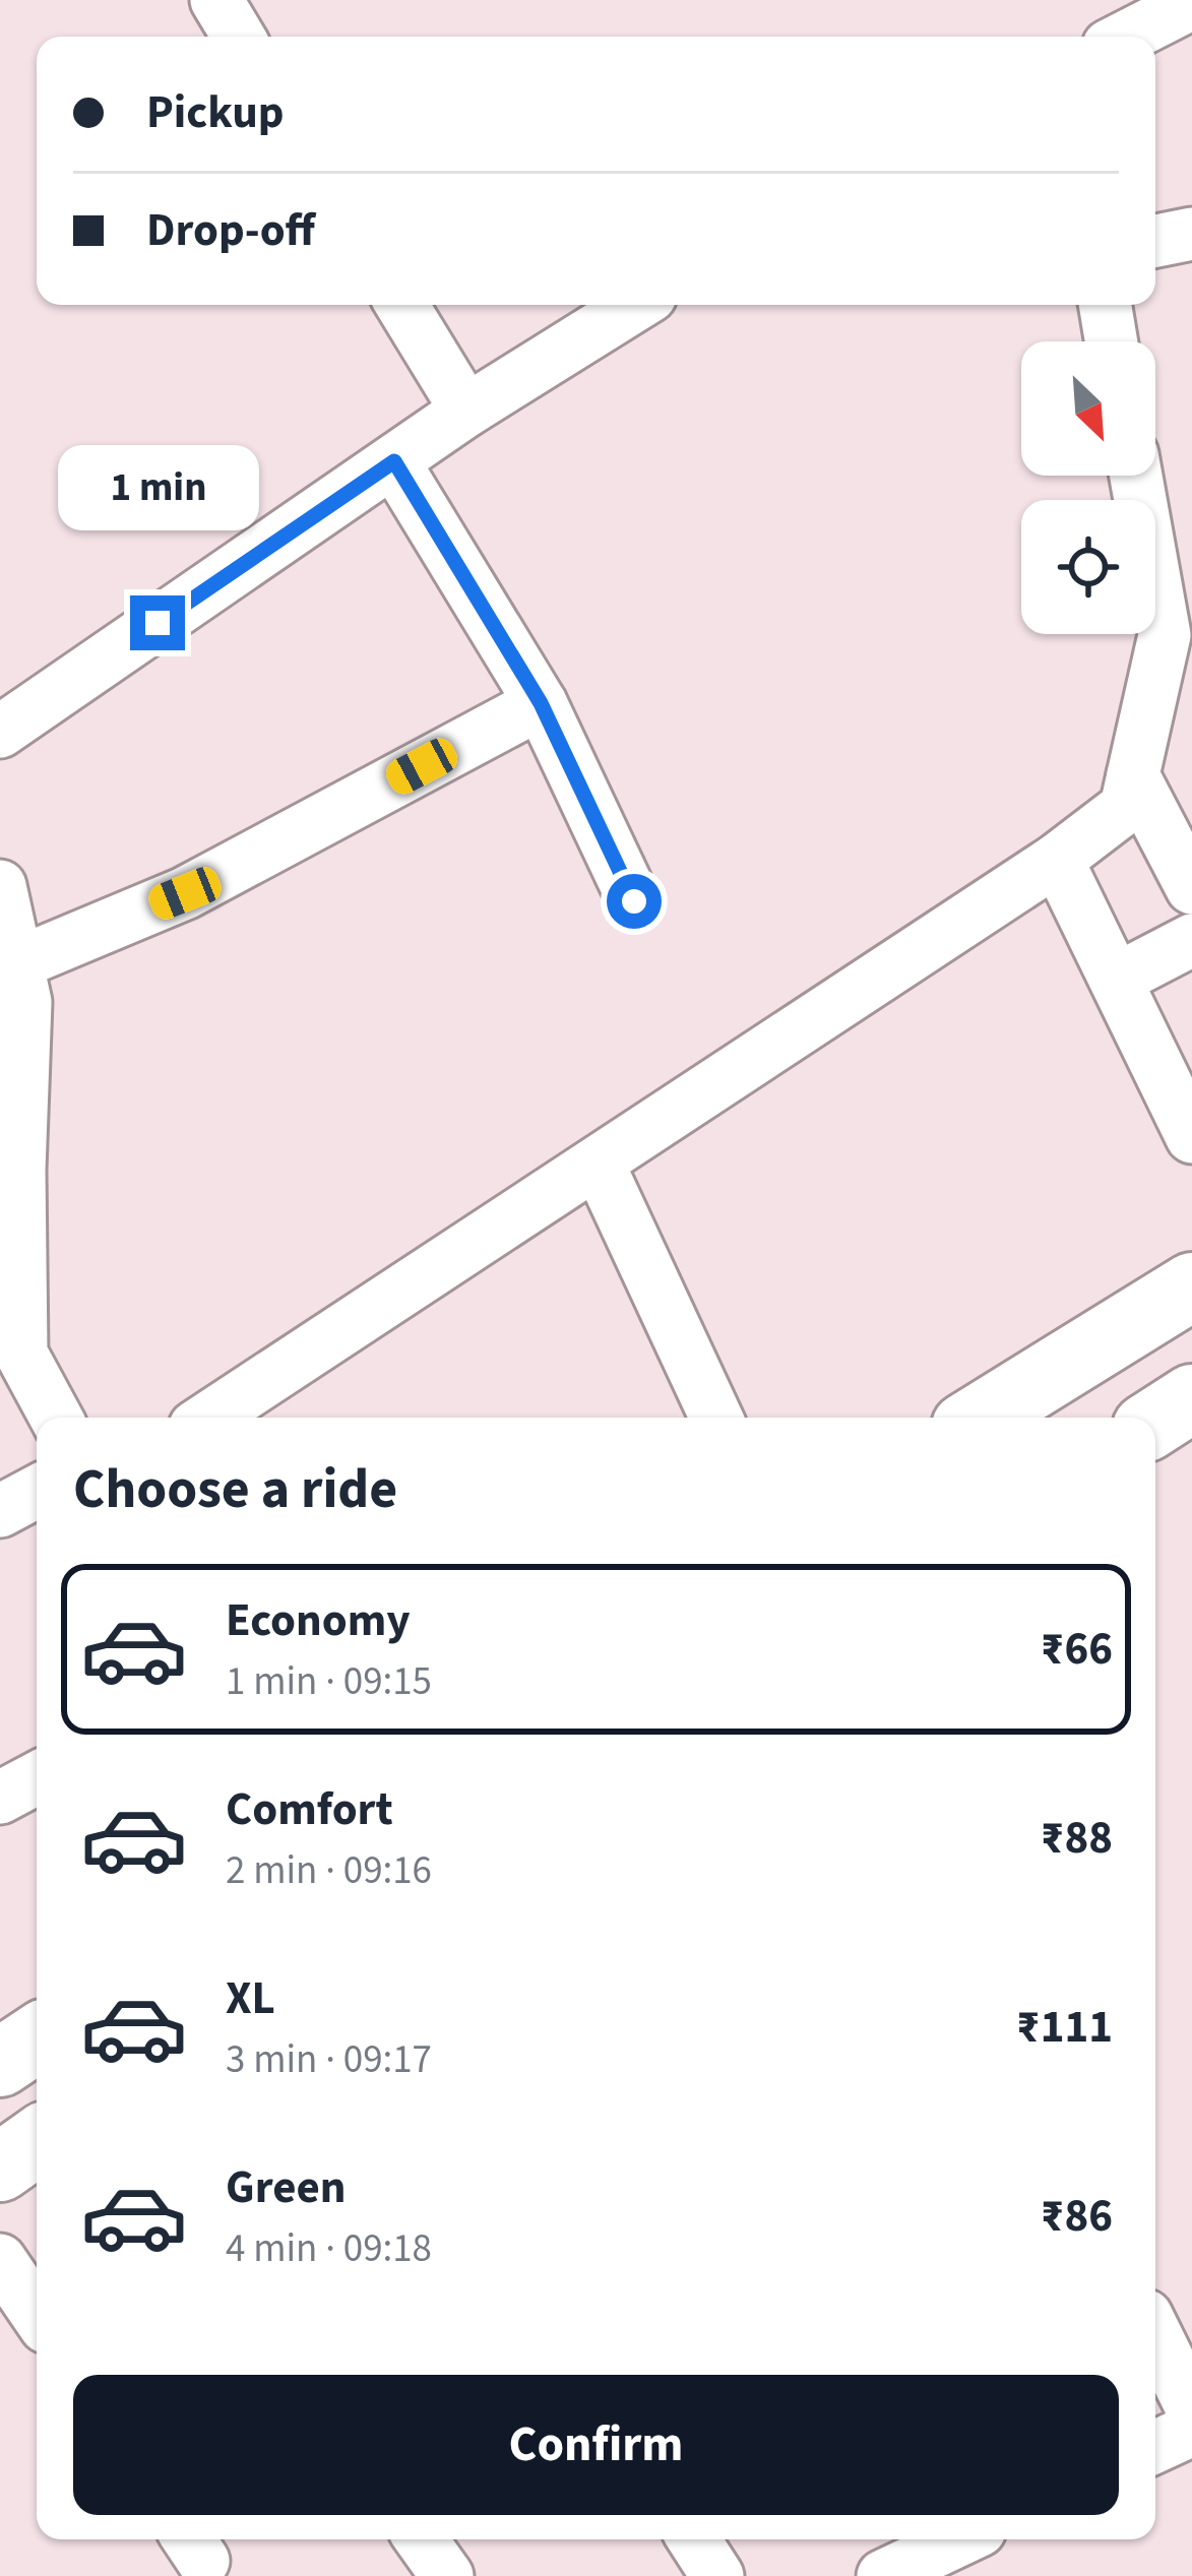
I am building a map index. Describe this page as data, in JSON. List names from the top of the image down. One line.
{"north":"bottom right","page":{"banner":["Pickup","Drop-off"],"bubble":"1 min","heading":"Choose a ride","list":[{"name":"Economy","note":"1 min · 09:15","value":"₹66"},{"name":"Comfort","note":"2 min · 09:16","value":"₹88"},{"name":"XL","note":"3 min · 09:17","value":"₹111"},{"name":"Green","note":"4 min · 09:18","value":"₹86"}],"buttons":"Confirm"}}
